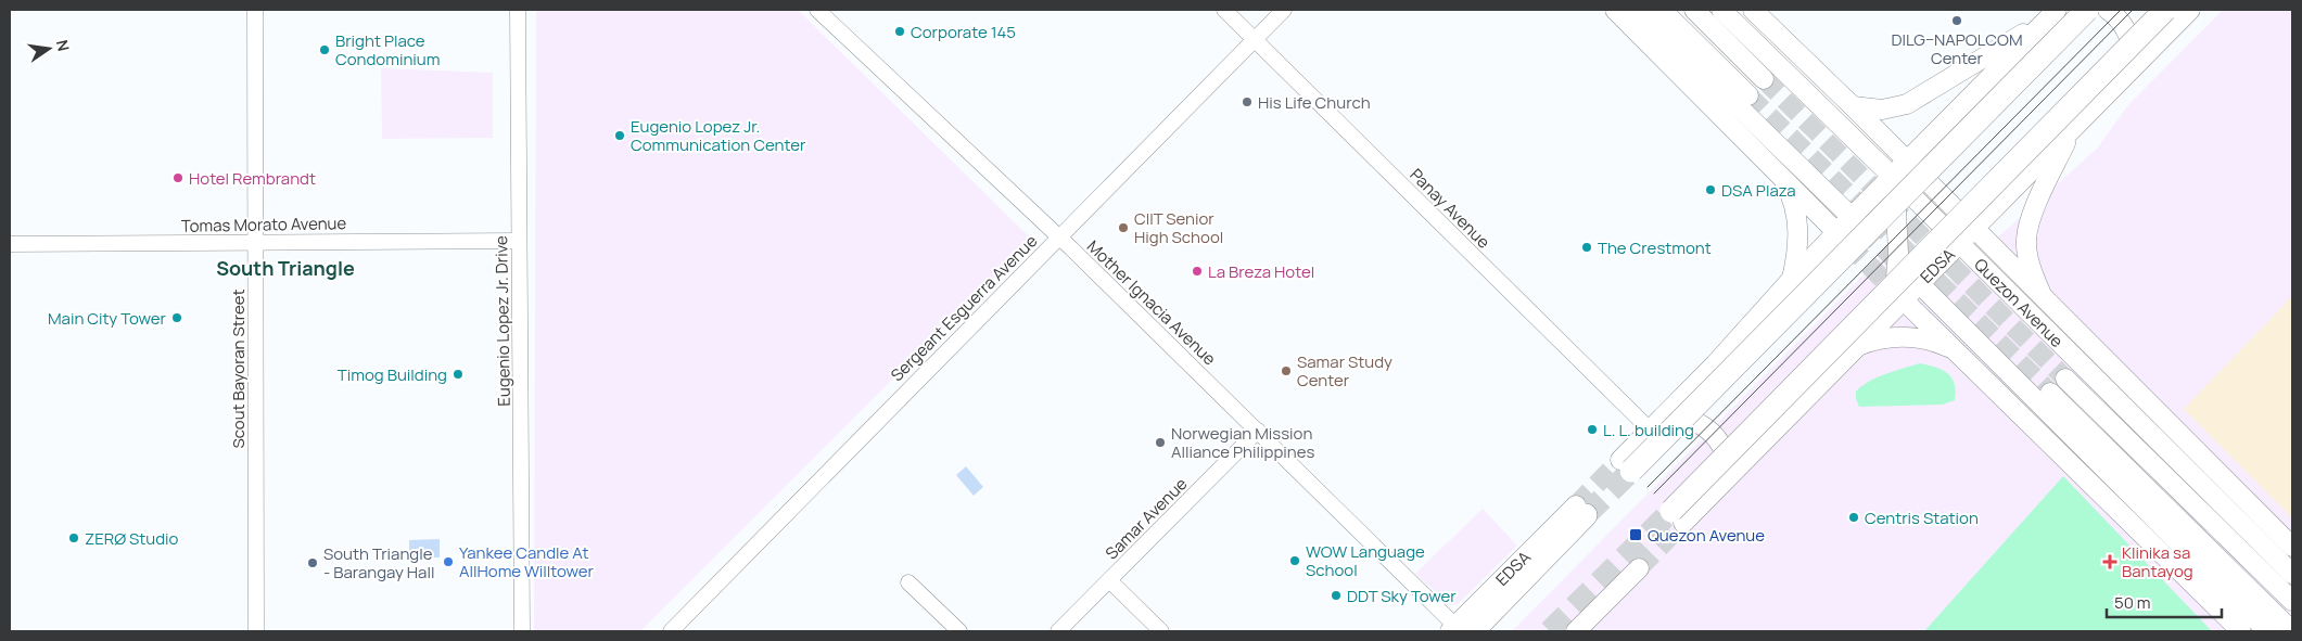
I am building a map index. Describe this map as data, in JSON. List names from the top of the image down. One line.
{"streets":{"highway":["EDSA"],"main road":["Quezon Avenue"],"street":["Panay Avenue","Tomas Morato Avenue","Mother Ignacia Avenue","Sergeant Esguerra Avenue","Eugenio Lopez Jr. Drive","Scout Bayoran Street","Samar Avenue"]},"crossings":[["Panay Avenue","Sergeant Esguerra Avenue"],["Tomas Morato Avenue","Eugenio Lopez Jr. Drive"],["Tomas Morato Avenue","Scout Bayoran Street"],["EDSA","Mother Ignacia Avenue"],["EDSA","Quezon Avenue"],["Mother Ignacia Avenue","Sergeant Esguerra Avenue"],["Mother Ignacia Avenue","Samar Avenue"]],"districts":["South Triangle"],"places":{"other":["DILG–NAPOLCOM Center","Corporate 145","Bright Place Condominium","His Life Church","Eugenio Lopez Jr. Communication Center","Hotel Rembrandt","DSA Plaza","CIIT Senior High School","The Crestmont","La Breza Hotel","Main City Tower","Samar Study Center","Timog Building","L. L. building","Norwegian Mission Alliance Philippines","Centris Station","ZERØ Studio","WOW Language School","Yankee Candle At AllHome Willtower","South Triangle - Barangay Hall","DDT Sky Tower"],"transit":["Quezon Avenue"],"health":["Klinika sa Bantayog"]},"scale_bar":"50 m","north":"right"}
